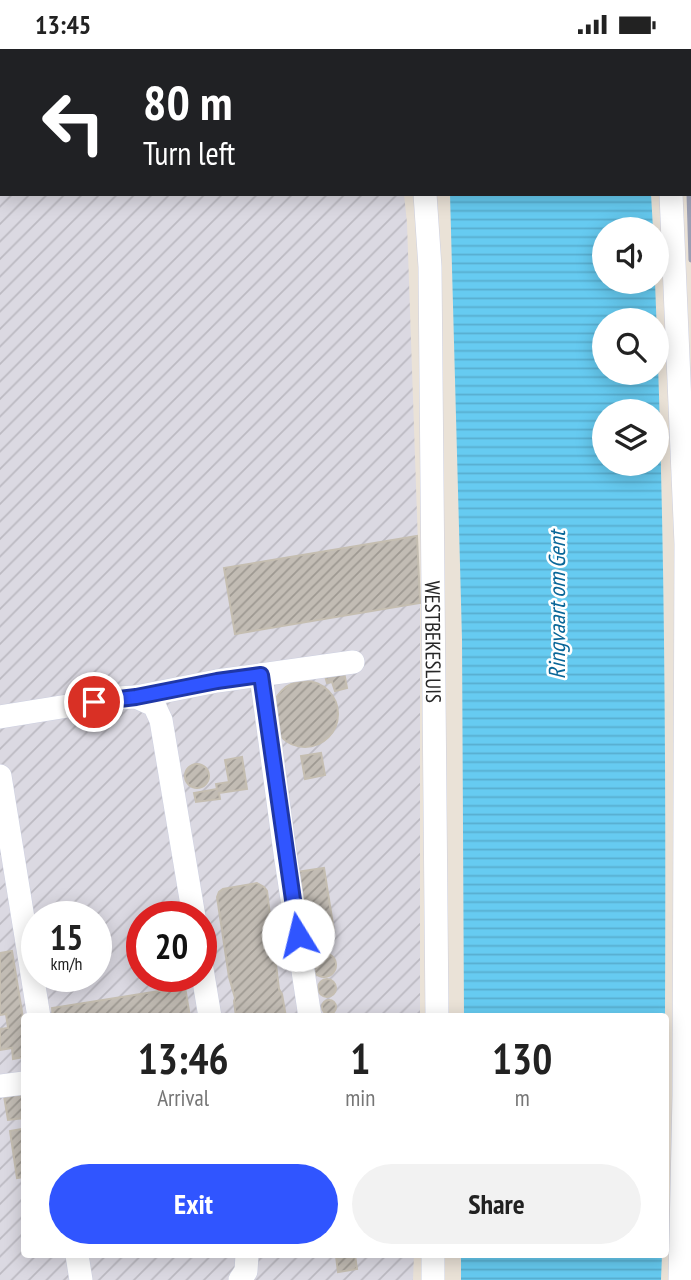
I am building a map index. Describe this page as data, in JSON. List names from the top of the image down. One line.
{"streets":{"street":["WESTBEKESLUIS"]},"water":["Ringvaart om Gent"],"page":{"status":"13:45","turn":["80 m","Turn left"],"speed":"15 km/h","limit":"20","eta":["13:46","Arrival","1","min","130","m"],"buttons":["Exit","Share"]}}
